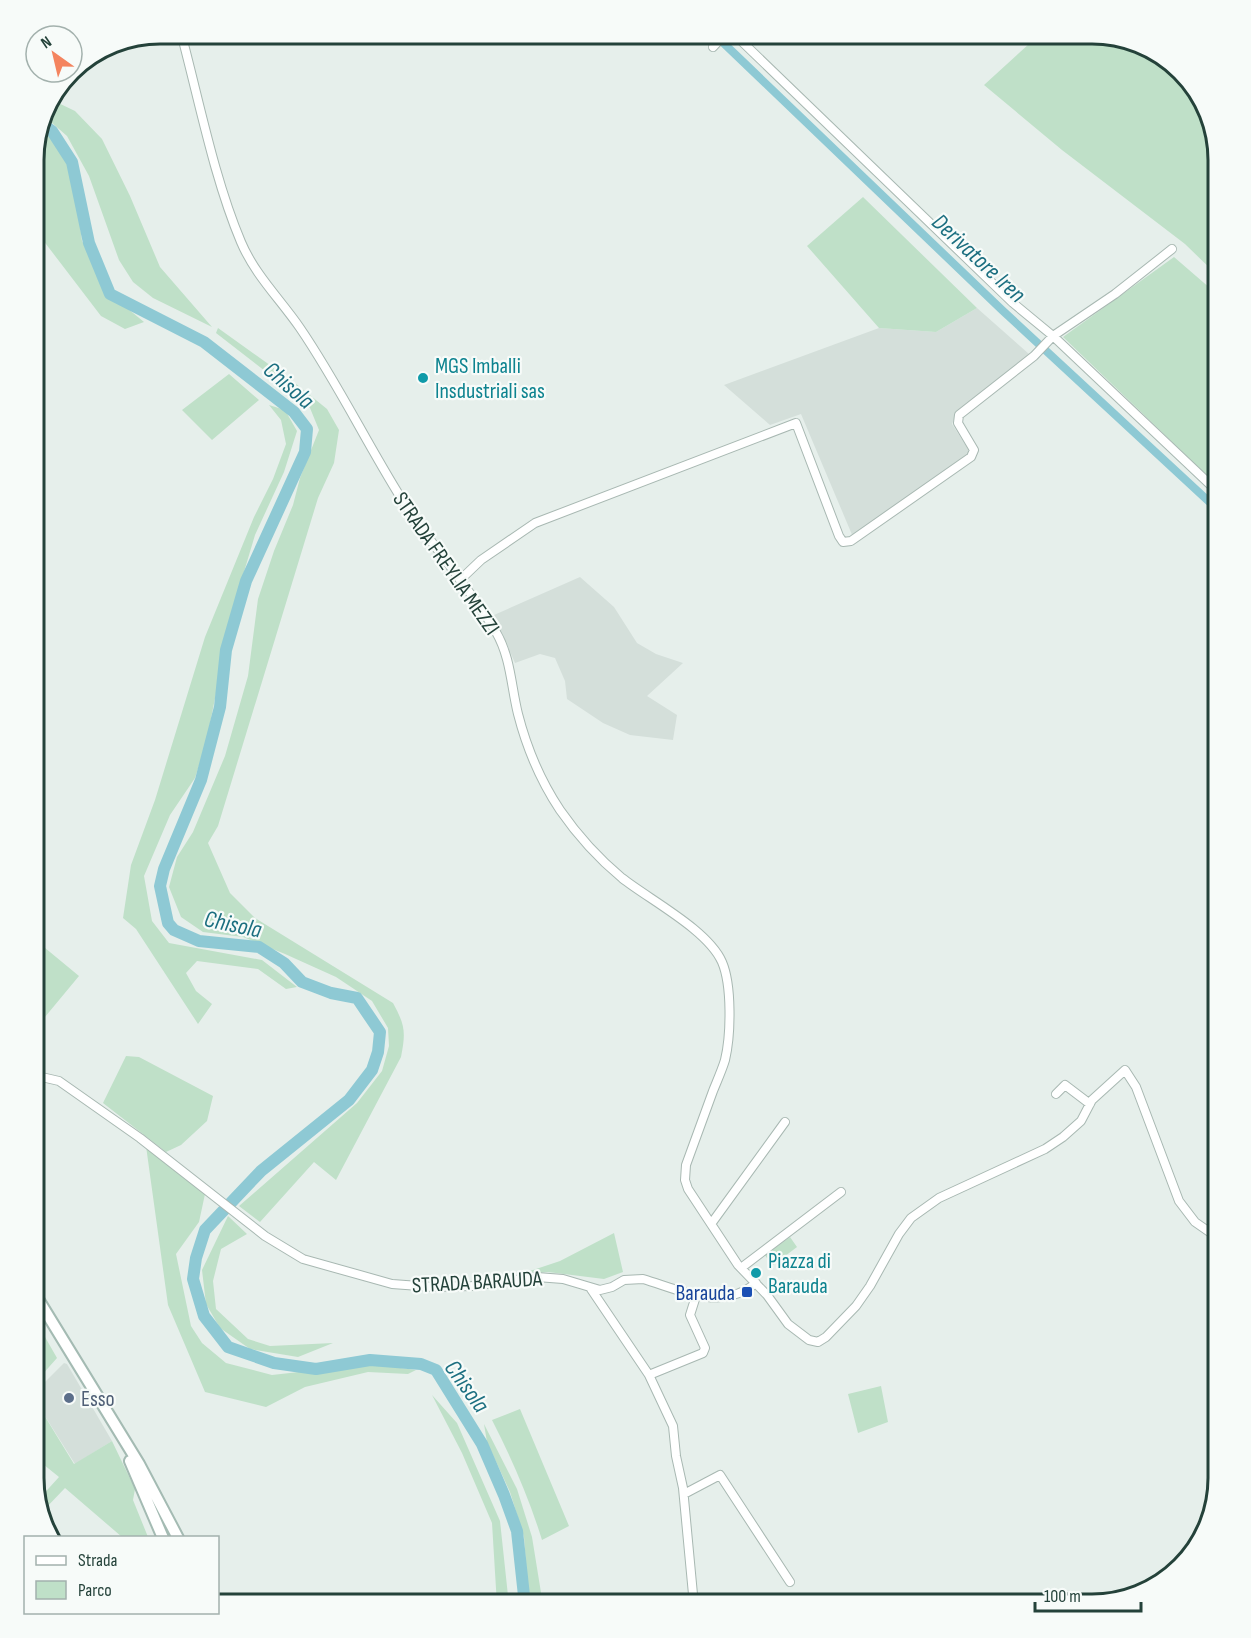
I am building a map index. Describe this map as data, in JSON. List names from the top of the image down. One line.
{"streets":{"street":["STRADA FREYLIA MEZZI","STRADA BARAUDA"]},"water":["Derivatore Iren","Chisola"],"places":{"other":["MGS Imballi Insdustriali sas","Piazza di Barauda","Esso"],"transit":["Barauda"]},"legend":["Strada","Parco"],"scale_bar":"100 m","north":"top left"}
